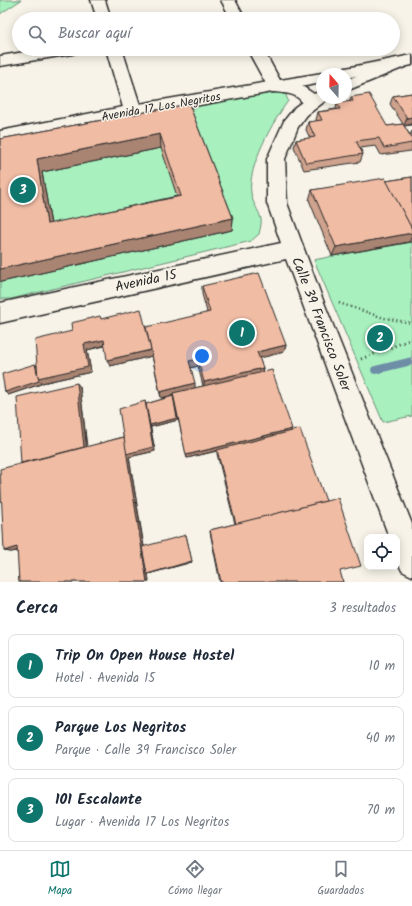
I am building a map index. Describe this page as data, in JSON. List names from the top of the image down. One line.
{"streets":{"street":["Avenida 17 Los Negritos","Avenida 15","Calle 39 Francisco Soler"]},"crossings":[["Avenida 15","Calle 39 Francisco Soler"]],"north":"top","page":{"search":"Buscar aquí","pins":["3","1","2"],"heading":["Cerca","3 resultados"],"list":[{"mark":"1","name":"Trip On Open House Hostel","note":"Hotel · Avenida 15","value":"10 m"},{"mark":"2","name":"Parque Los Negritos","note":"Parque · Calle 39 Francisco Soler","value":"40 m"},{"mark":"3","name":"101 Escalante","note":"Lugar · Avenida 17 Los Negritos","value":"70 m"}],"nav":["Mapa","Cómo llegar","Guardados"]}}
